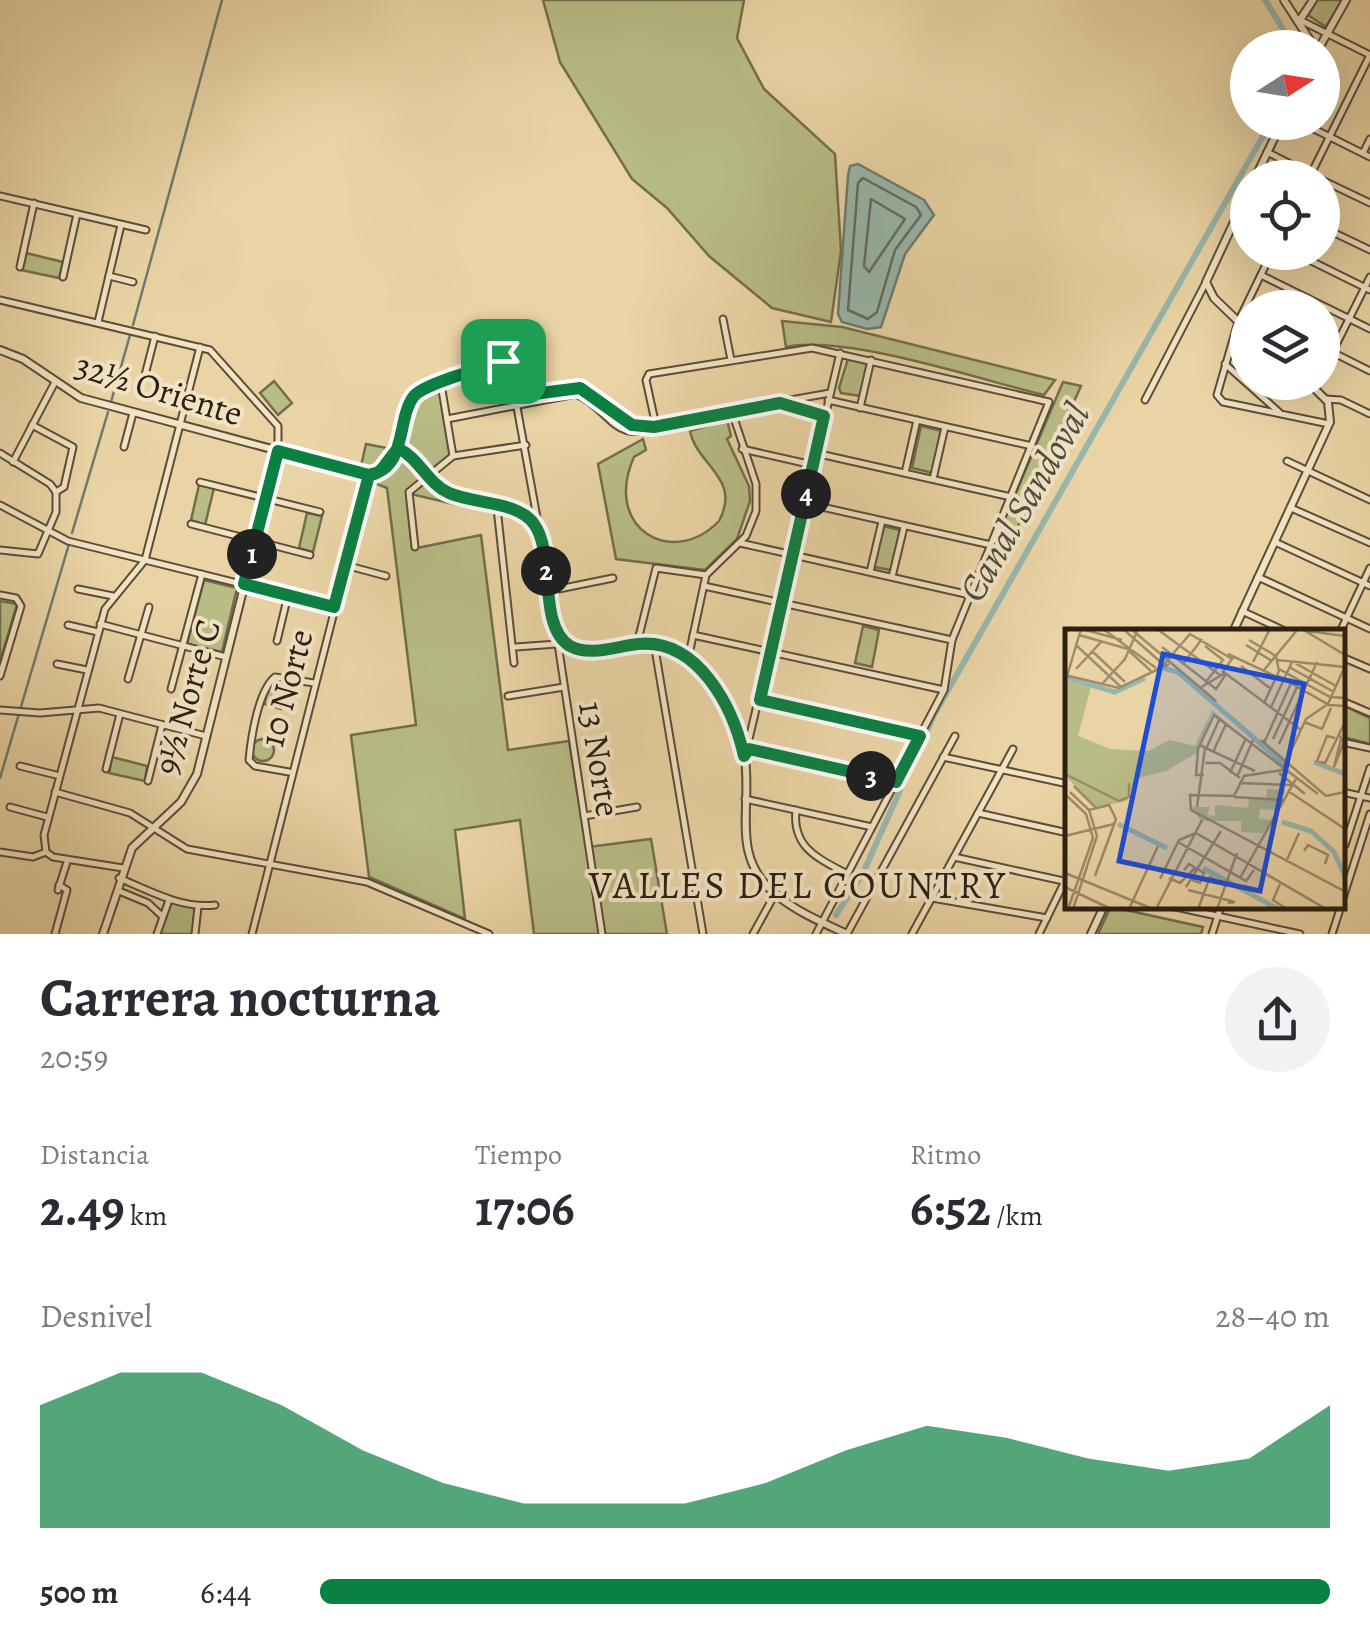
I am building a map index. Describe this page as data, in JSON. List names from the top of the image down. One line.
{"streets":{"street":["32½ Oriente","10 Norte","9½ Norte C","13 Norte"]},"crossings":[["32½ Oriente","10 Norte"],["32½ Oriente","9½ Norte C"]],"districts":["VALLES DEL COUNTRY"],"water":["Canal Sandoval"],"north":"right","page":{"pins":["4","1","2","3"],"heading":["Carrera nocturna","20:59"],"stats":[["Distancia","2.49 km"],["Tiempo","17:06"],["Ritmo","6:52 /km"]],"chart":["Desnivel","28–40 m"],"list":[{"name":"500 m","note":"6:44"}]}}
